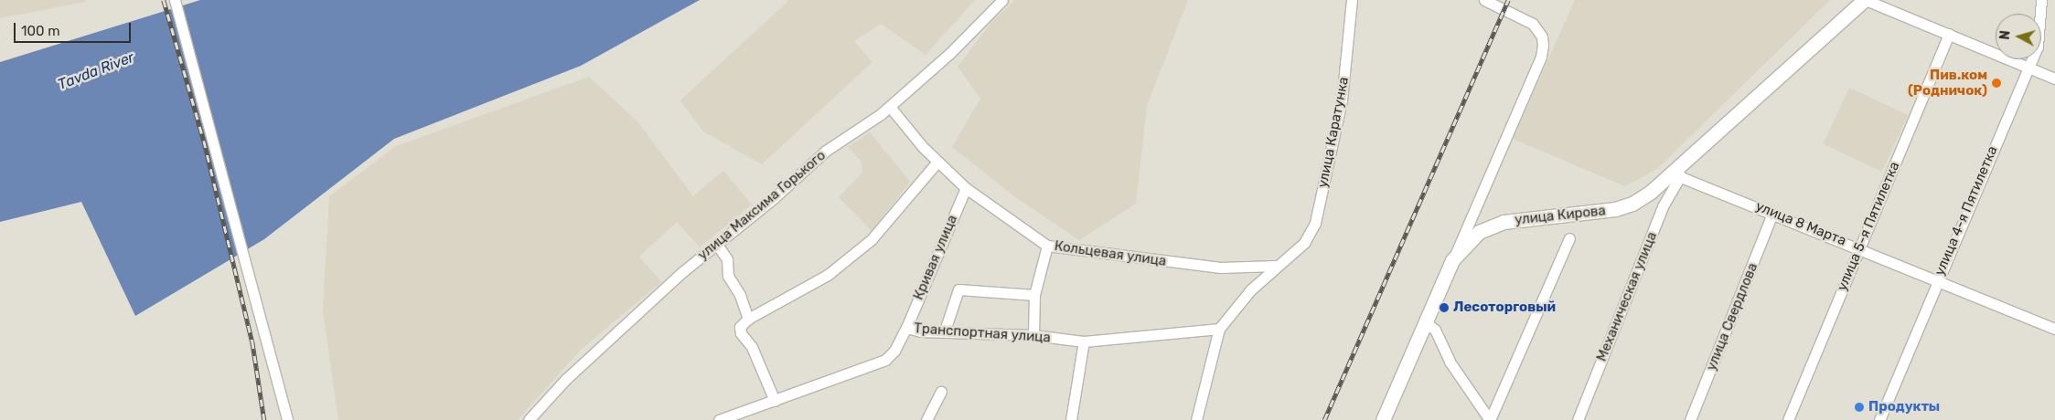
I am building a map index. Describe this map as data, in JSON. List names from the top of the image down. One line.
{"streets":{"main road":["улица Кирова","Механическая улица"],"street":["улица Каратунка","улица Максима Горького","улица 4-я Пятилетка","улица 8 Марта","улица 5-я Пятилетка","Кольцевая улица","Кривая улица","улица Свердлова","Транспортная улица"]},"crossings":[["улица Каратунка","Кольцевая улица"],["улица Каратунка","Транспортная улица"],["улица Максима Горького","Кольцевая улица"],["улица 4-я Пятилетка","улица 8 Марта"],["улица Кирова","улица 8 Марта"],["улица Кирова","Механическая улица"],["улица 8 Марта","улица 5-я Пятилетка"],["улица 8 Марта","Механическая улица"],["улица 8 Марта","улица Свердлова"],["Кольцевая улица","Кривая улица"],["Кривая улица","Транспортная улица"]],"water":["Tavda River"],"places":["Пив.ком (Родничок)","Лесоторговый","Продукты"],"scale_bar":"100 m","north":"left"}
